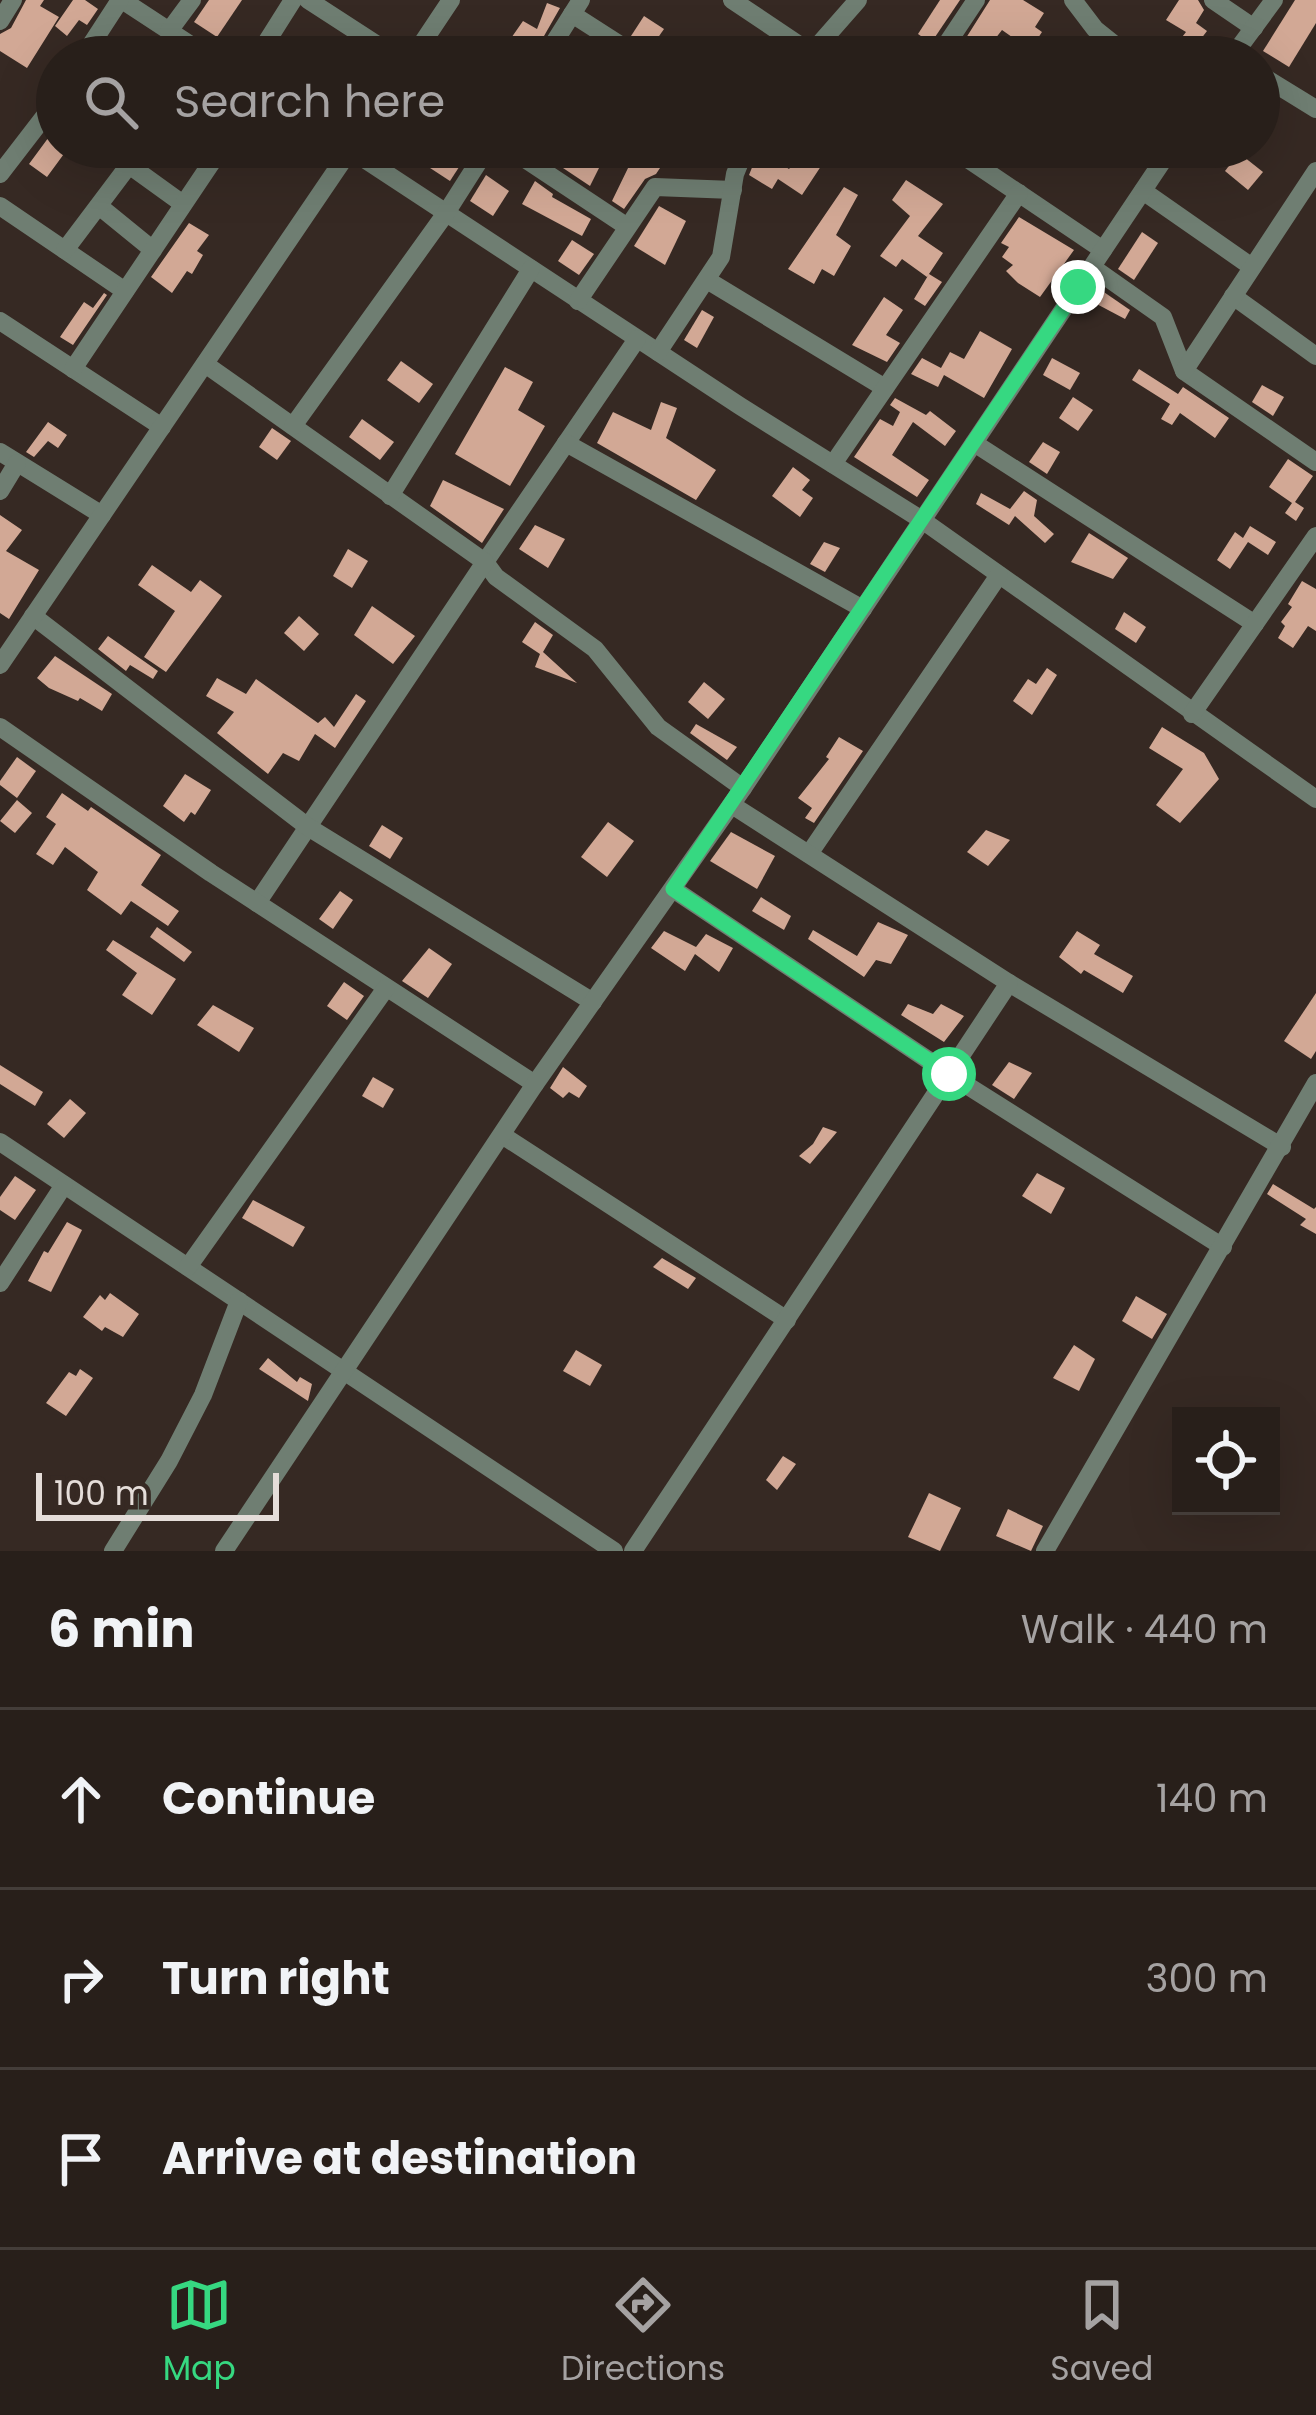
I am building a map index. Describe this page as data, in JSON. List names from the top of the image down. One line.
{"scale_bar":"100 m","page":{"search":"Search here","scale":"100 m","heading":["6 min","Walk · 440 m"],"list":[["Continue","140 m"],["Turn right","300 m"],"Arrive at destination"],"nav":["Map","Directions","Saved"]}}
